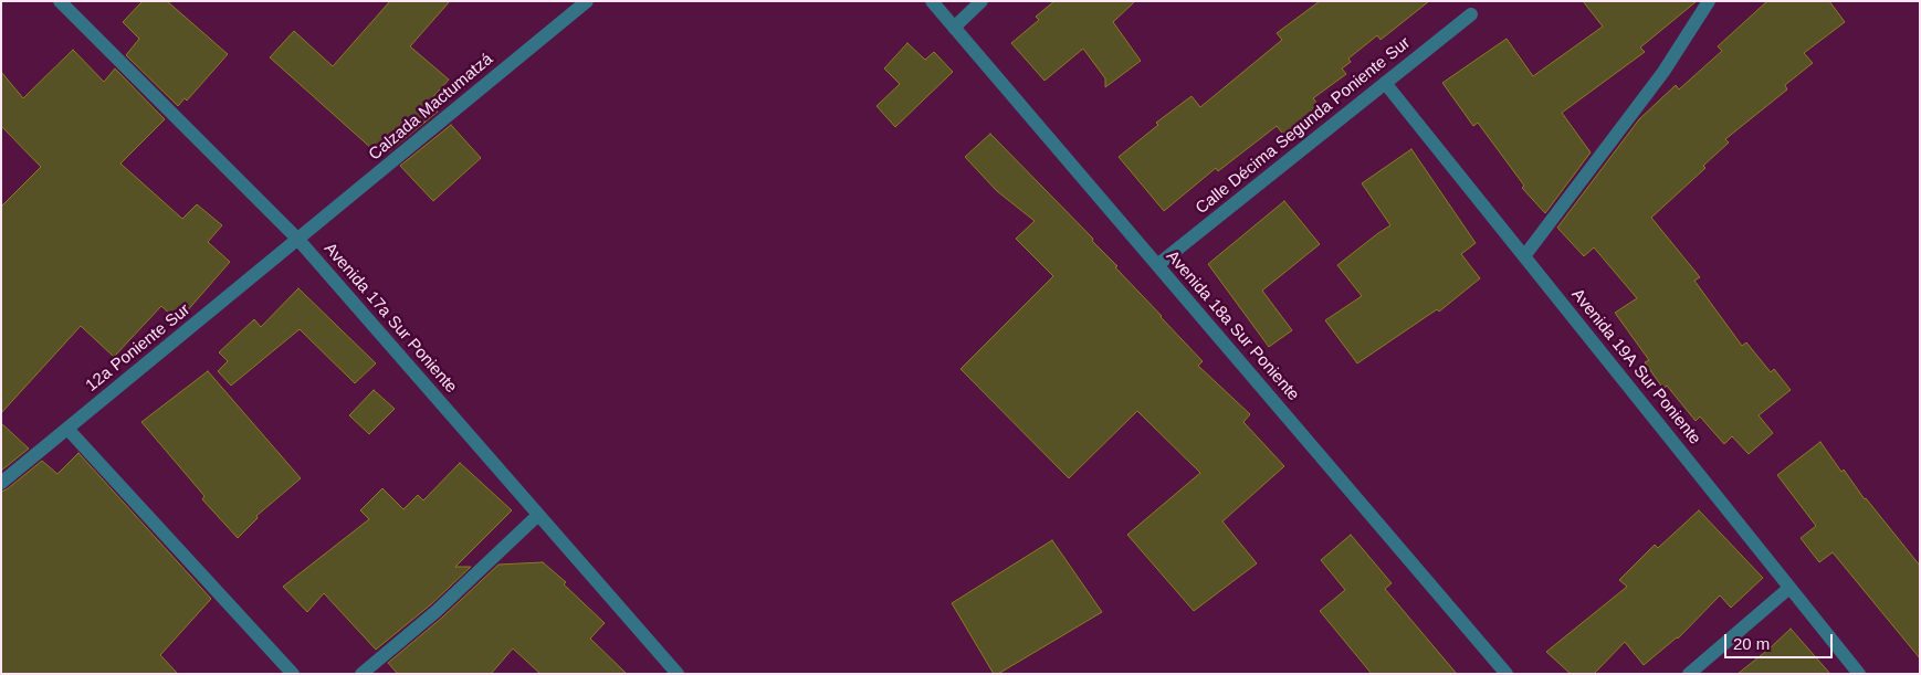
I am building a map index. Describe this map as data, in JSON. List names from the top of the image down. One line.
{"streets":{"street":["Calzada Mactumatzá","Calle Décima Segunda Poniente Sur","Avenida 17a Sur Poniente","Avenida 18a Sur Poniente","12a Poniente Sur","Avenida 19A Sur Poniente"]},"crossings":[["Calzada Mactumatzá","Avenida 17a Sur Poniente"],["Calzada Mactumatzá","12a Poniente Sur"],["Calle Décima Segunda Poniente Sur","Avenida 18a Sur Poniente"],["Calle Décima Segunda Poniente Sur","Avenida 19A Sur Poniente"],["Avenida 17a Sur Poniente","12a Poniente Sur"]],"scale_bar":"20 m"}
